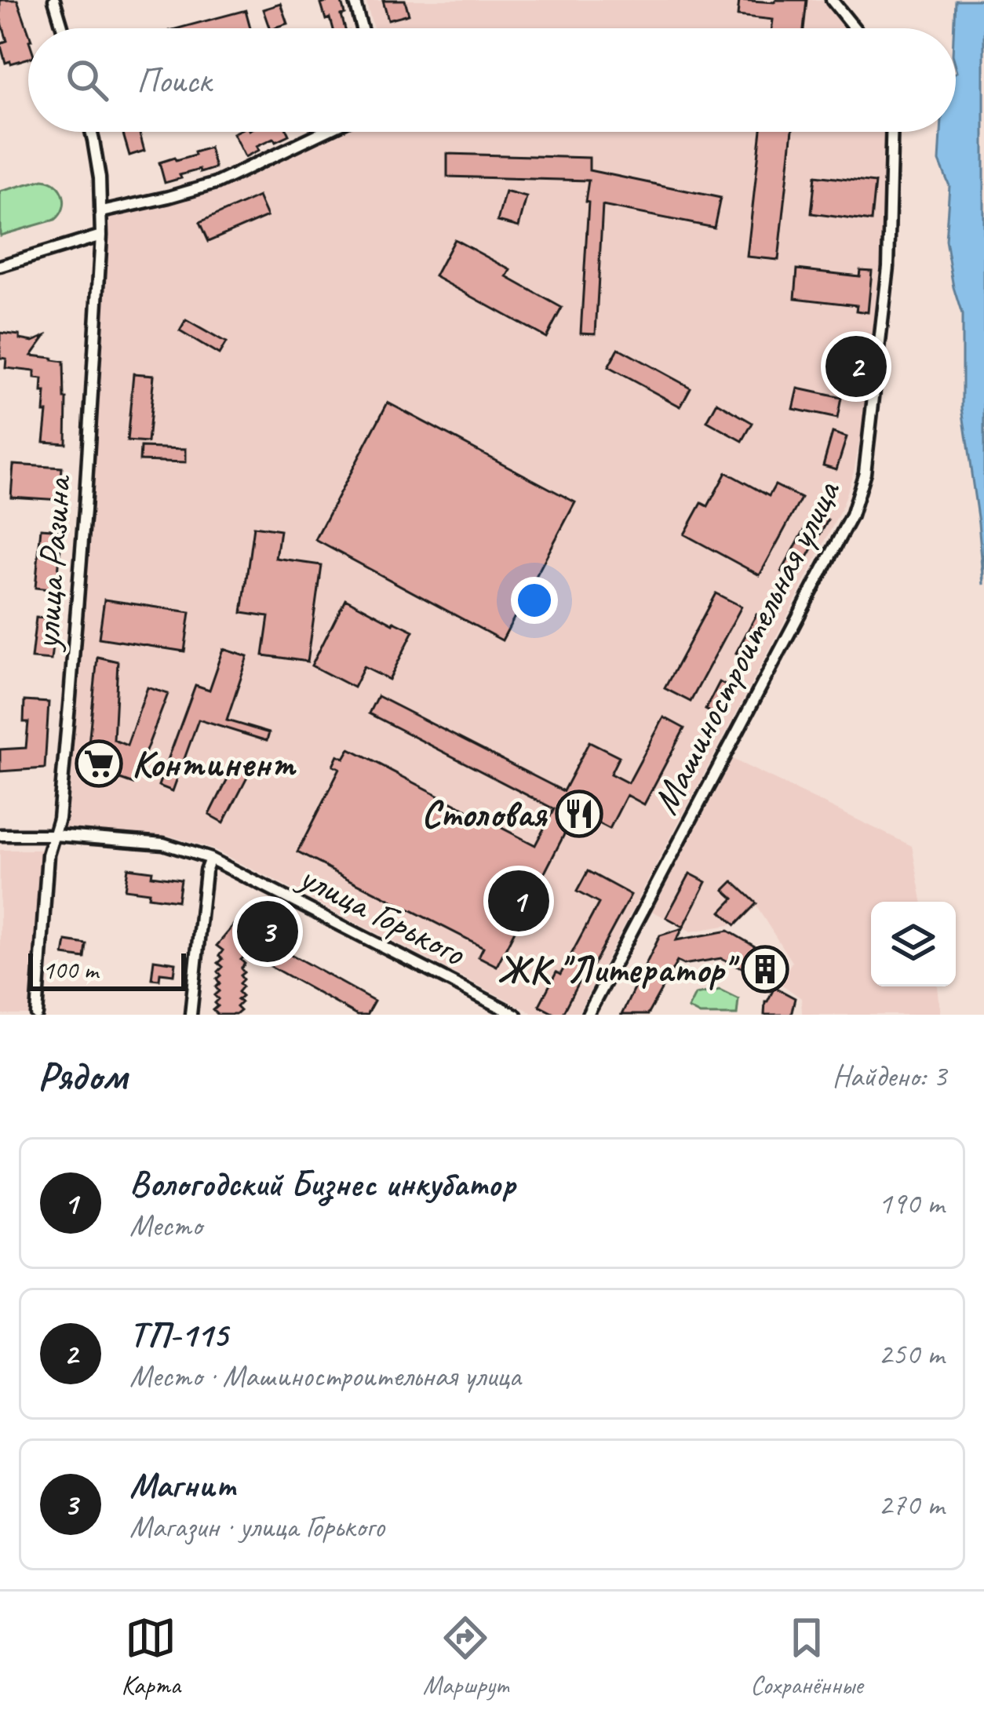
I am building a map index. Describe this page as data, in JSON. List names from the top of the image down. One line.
{"streets":{"street":["улица Разина","Машиностроительная улица","улица Горького"]},"crossings":[["улица Разина","улица Горького"]],"places":{"supermarket":["Континент"],"restaurant":["Столовая"],"building":["ЖК \"Литератор\""]},"scale_bar":"100 m","page":{"search":"Поиск","pins":["2","1","3"],"scale":"100 m","heading":["Рядом","Найдено: 3"],"list":[{"mark":"1","name":"Вологодский Бизнес инкубатор","note":"Место","value":"190 m"},{"mark":"2","name":"ТП-115","note":"Место · Машиностроительная улица","value":"250 m"},{"mark":"3","name":"Магнит","note":"Магазин · улица Горького","value":"270 m"}],"nav":["Карта","Маршрут","Сохранённые"]}}
